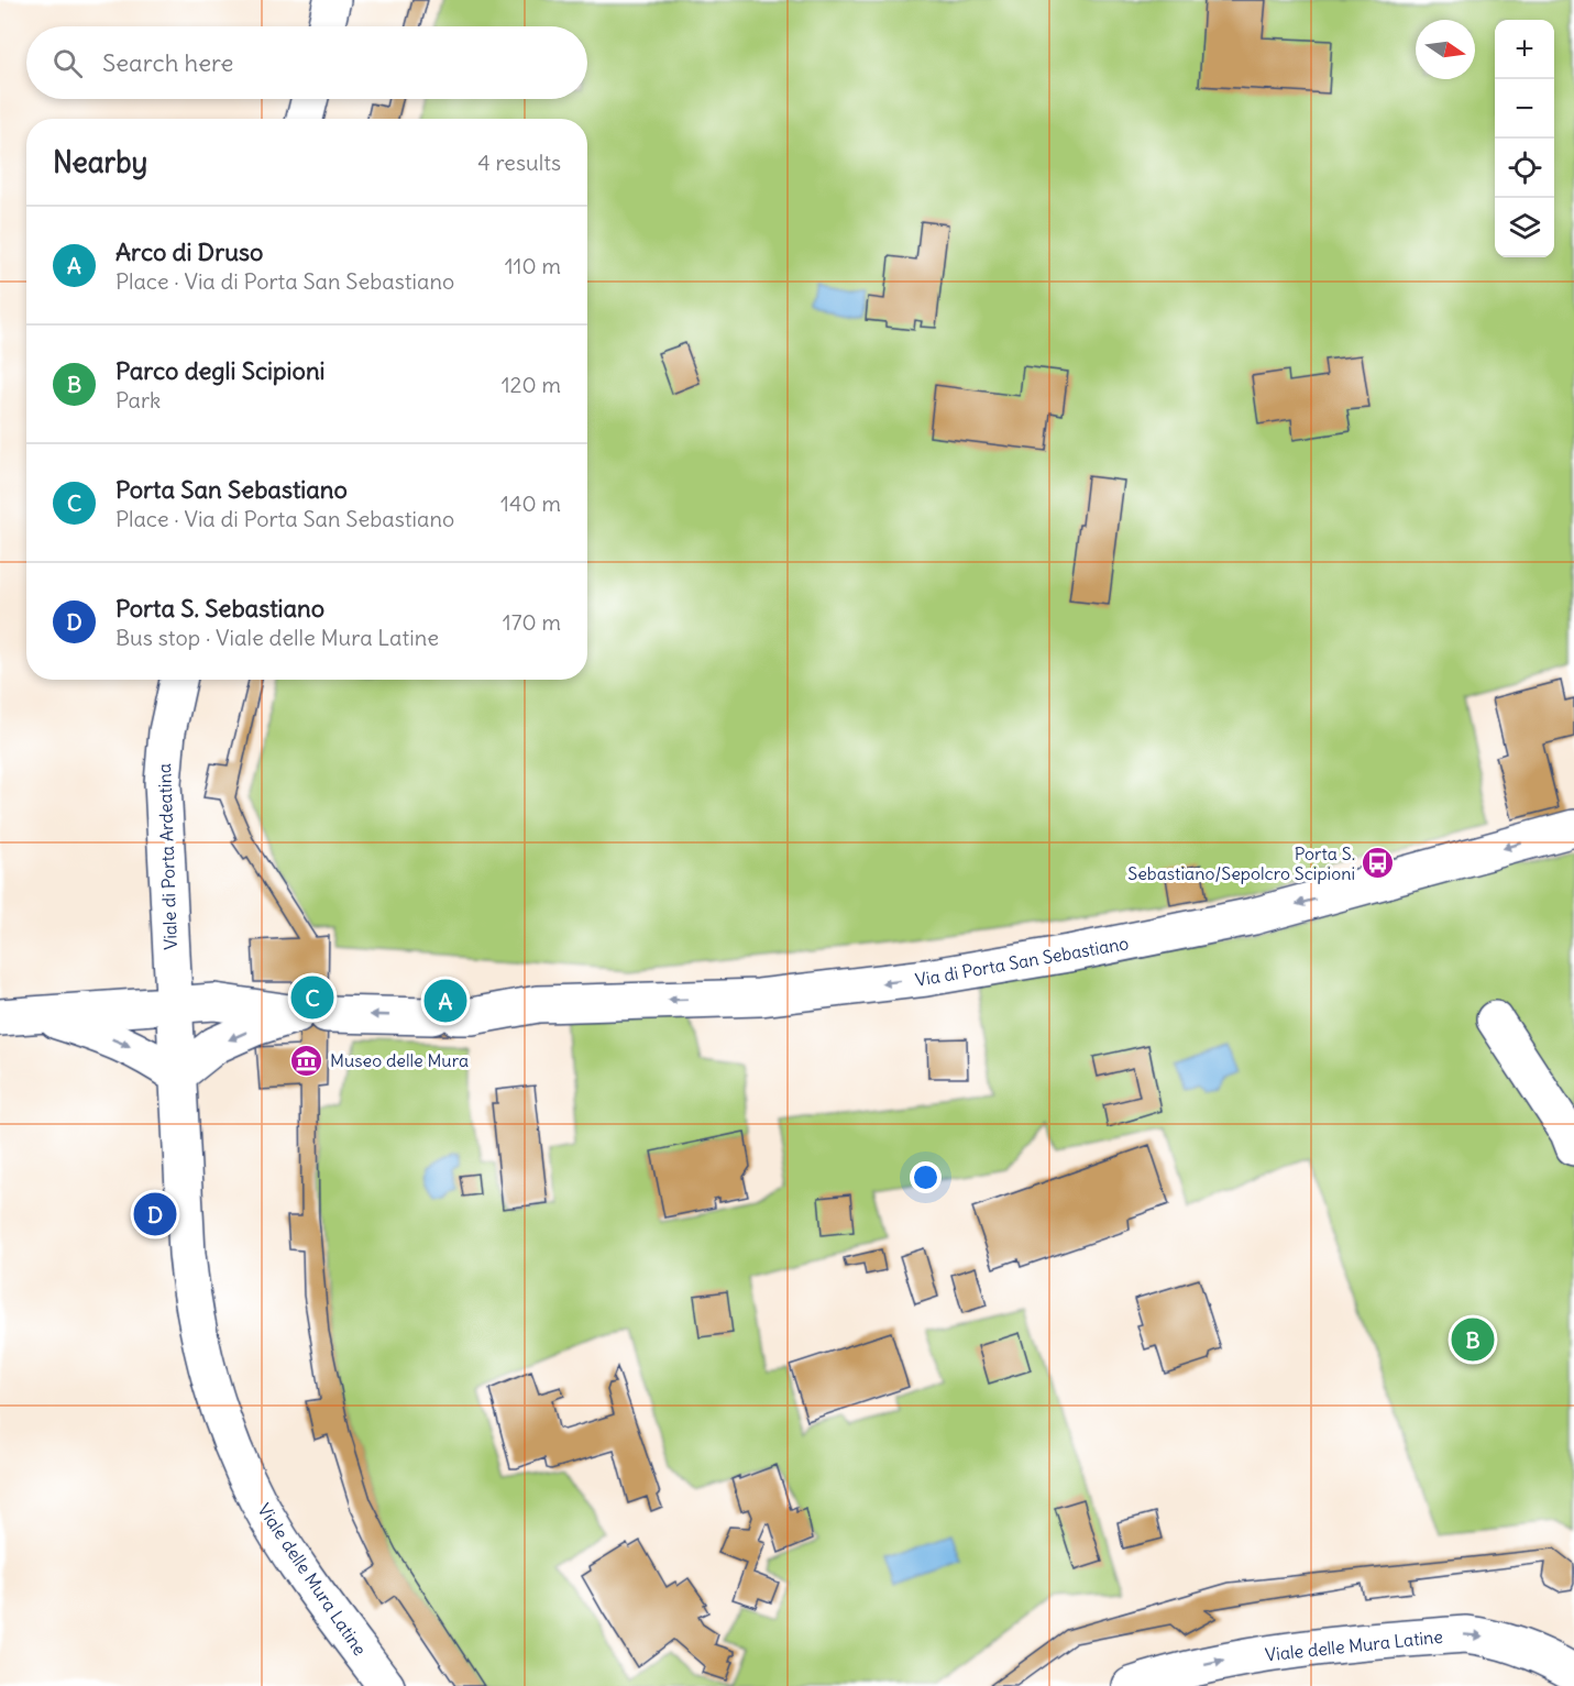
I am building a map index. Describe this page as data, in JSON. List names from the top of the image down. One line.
{"streets":{"street":["Viale di Porta Ardeatina","Via di Porta San Sebastiano","Viale delle Mura Latine"]},"crossings":[["Viale di Porta Ardeatina","Via di Porta San Sebastiano"],["Viale di Porta Ardeatina","Viale delle Mura Latine"],["Via di Porta San Sebastiano","Viale delle Mura Latine"]],"one_way":["Via di Porta San Sebastiano","Viale delle Mura Latine"],"places":{"bus stop":["Porta S. Sebastiano/Sepolcro Scipioni"],"museum":["Museo delle Mura"]},"north":"right","page":{"map_buttons":["+","−"],"search":"Search here","heading":["Nearby","4 results"],"list":[{"mark":"A","name":"Arco di Druso","note":"Place · Via di Porta San Sebastiano","value":"110 m"},{"mark":"B","name":"Parco degli Scipioni","note":"Park","value":"120 m"},{"mark":"C","name":"Porta San Sebastiano","note":"Place · Via di Porta San Sebastiano","value":"140 m"},{"mark":"D","name":"Porta S. Sebastiano","note":"Bus stop · Viale delle Mura Latine","value":"170 m"}],"pins":["C","A","D","B"]}}
